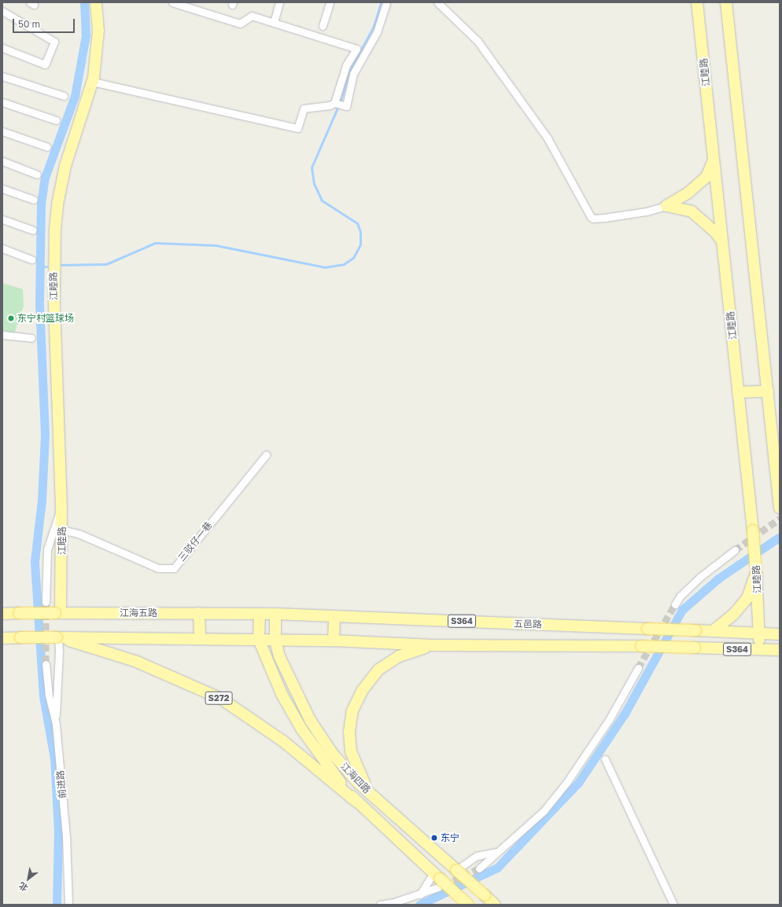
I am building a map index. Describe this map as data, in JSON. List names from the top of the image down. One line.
{"streets":{"main road":["江睦路","江海五路","S364","五邑路","S272","江海四路"],"street":["三驳仔一巷","前进路"]},"crossings":[["江睦路","三驳仔一巷"],["江睦路","江海五路"],["江睦路","S364"],["江睦路","五邑路"],["江海五路","五邑路"],["江海五路","S272"],["江海五路","江海四路"],["S364","S272"],["S364","江海四路"],["五邑路","江海四路"],["S272","江海四路"]],"places":["东宁村篮球场","东宁"],"scale_bar":"50 m","north":"bottom left"}
